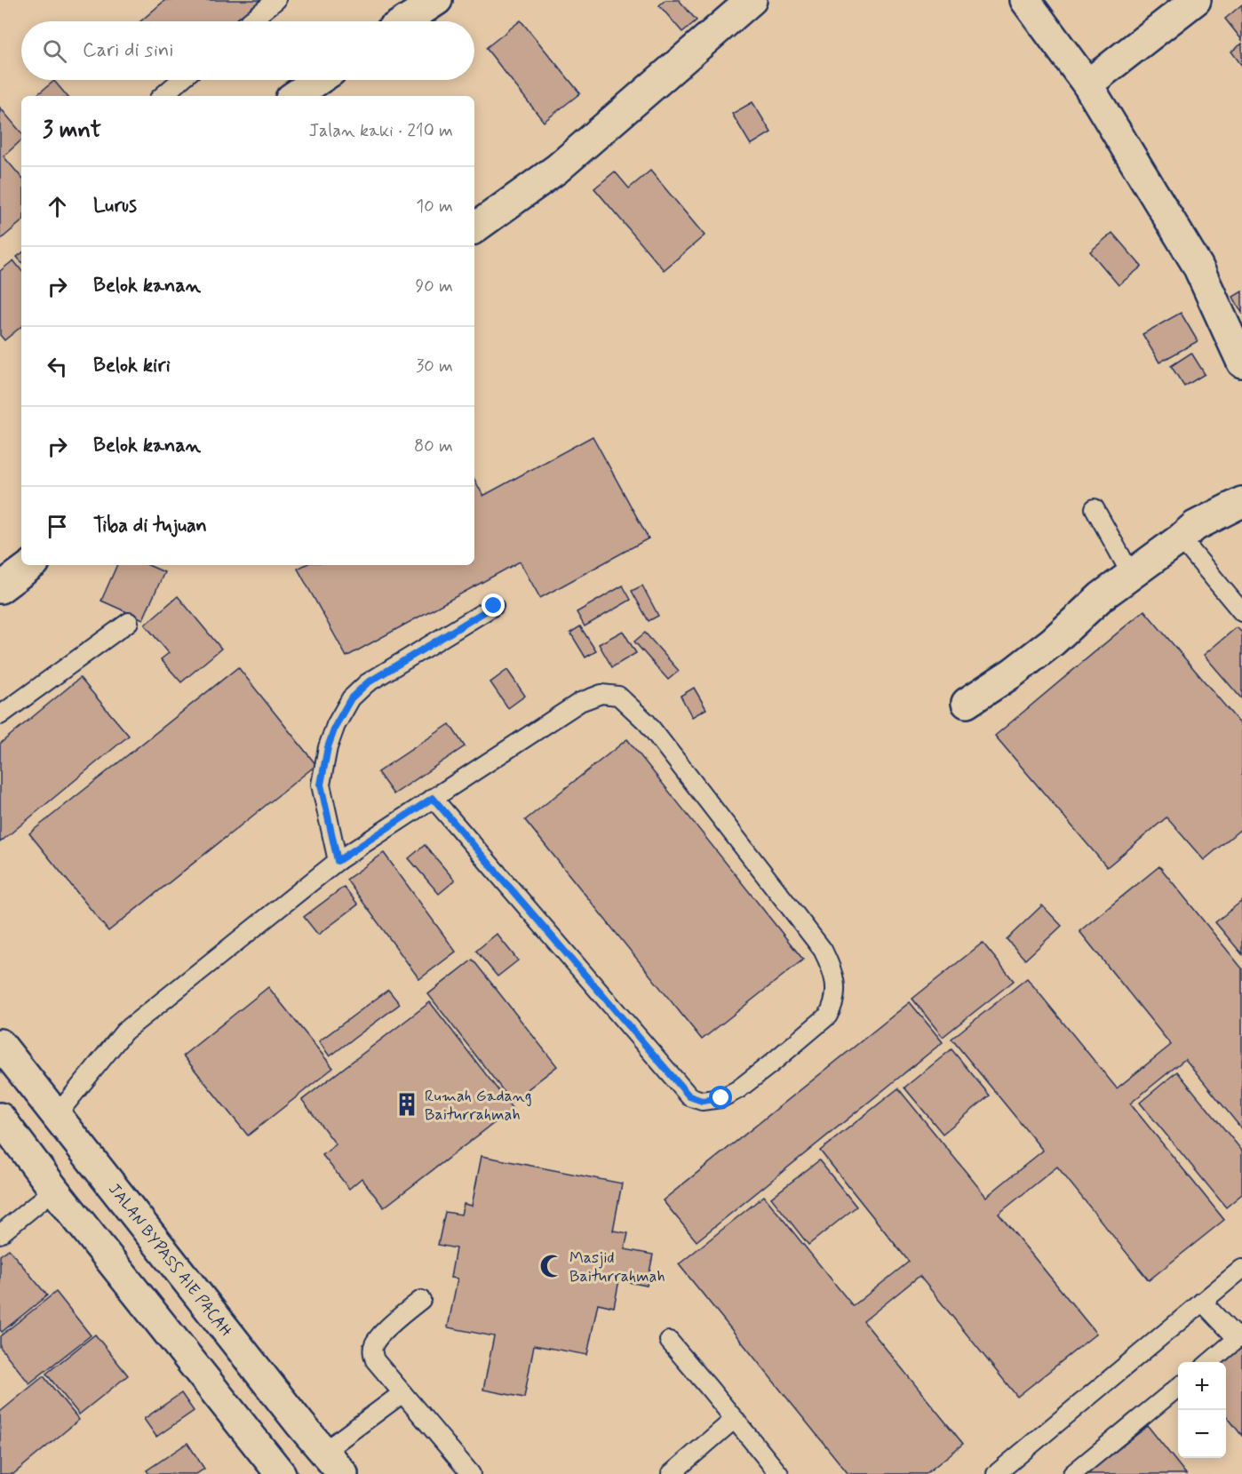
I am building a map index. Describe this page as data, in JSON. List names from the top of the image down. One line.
{"streets":{"main road":["JALAN BYPASS AIE PACAH"]},"places":{"building":["Rumah Gadang Baiturrahmah"],"mosque":["Masjid Baiturrahmah"]},"page":{"search":"Cari di sini","heading":["3 mnt","Jalan kaki · 210 m"],"list":[["Lurus","10 m"],["Belok kanan","90 m"],["Belok kiri","30 m"],["Belok kanan","80 m"],"Tiba di tujuan"],"map_buttons":["+","−"]}}
